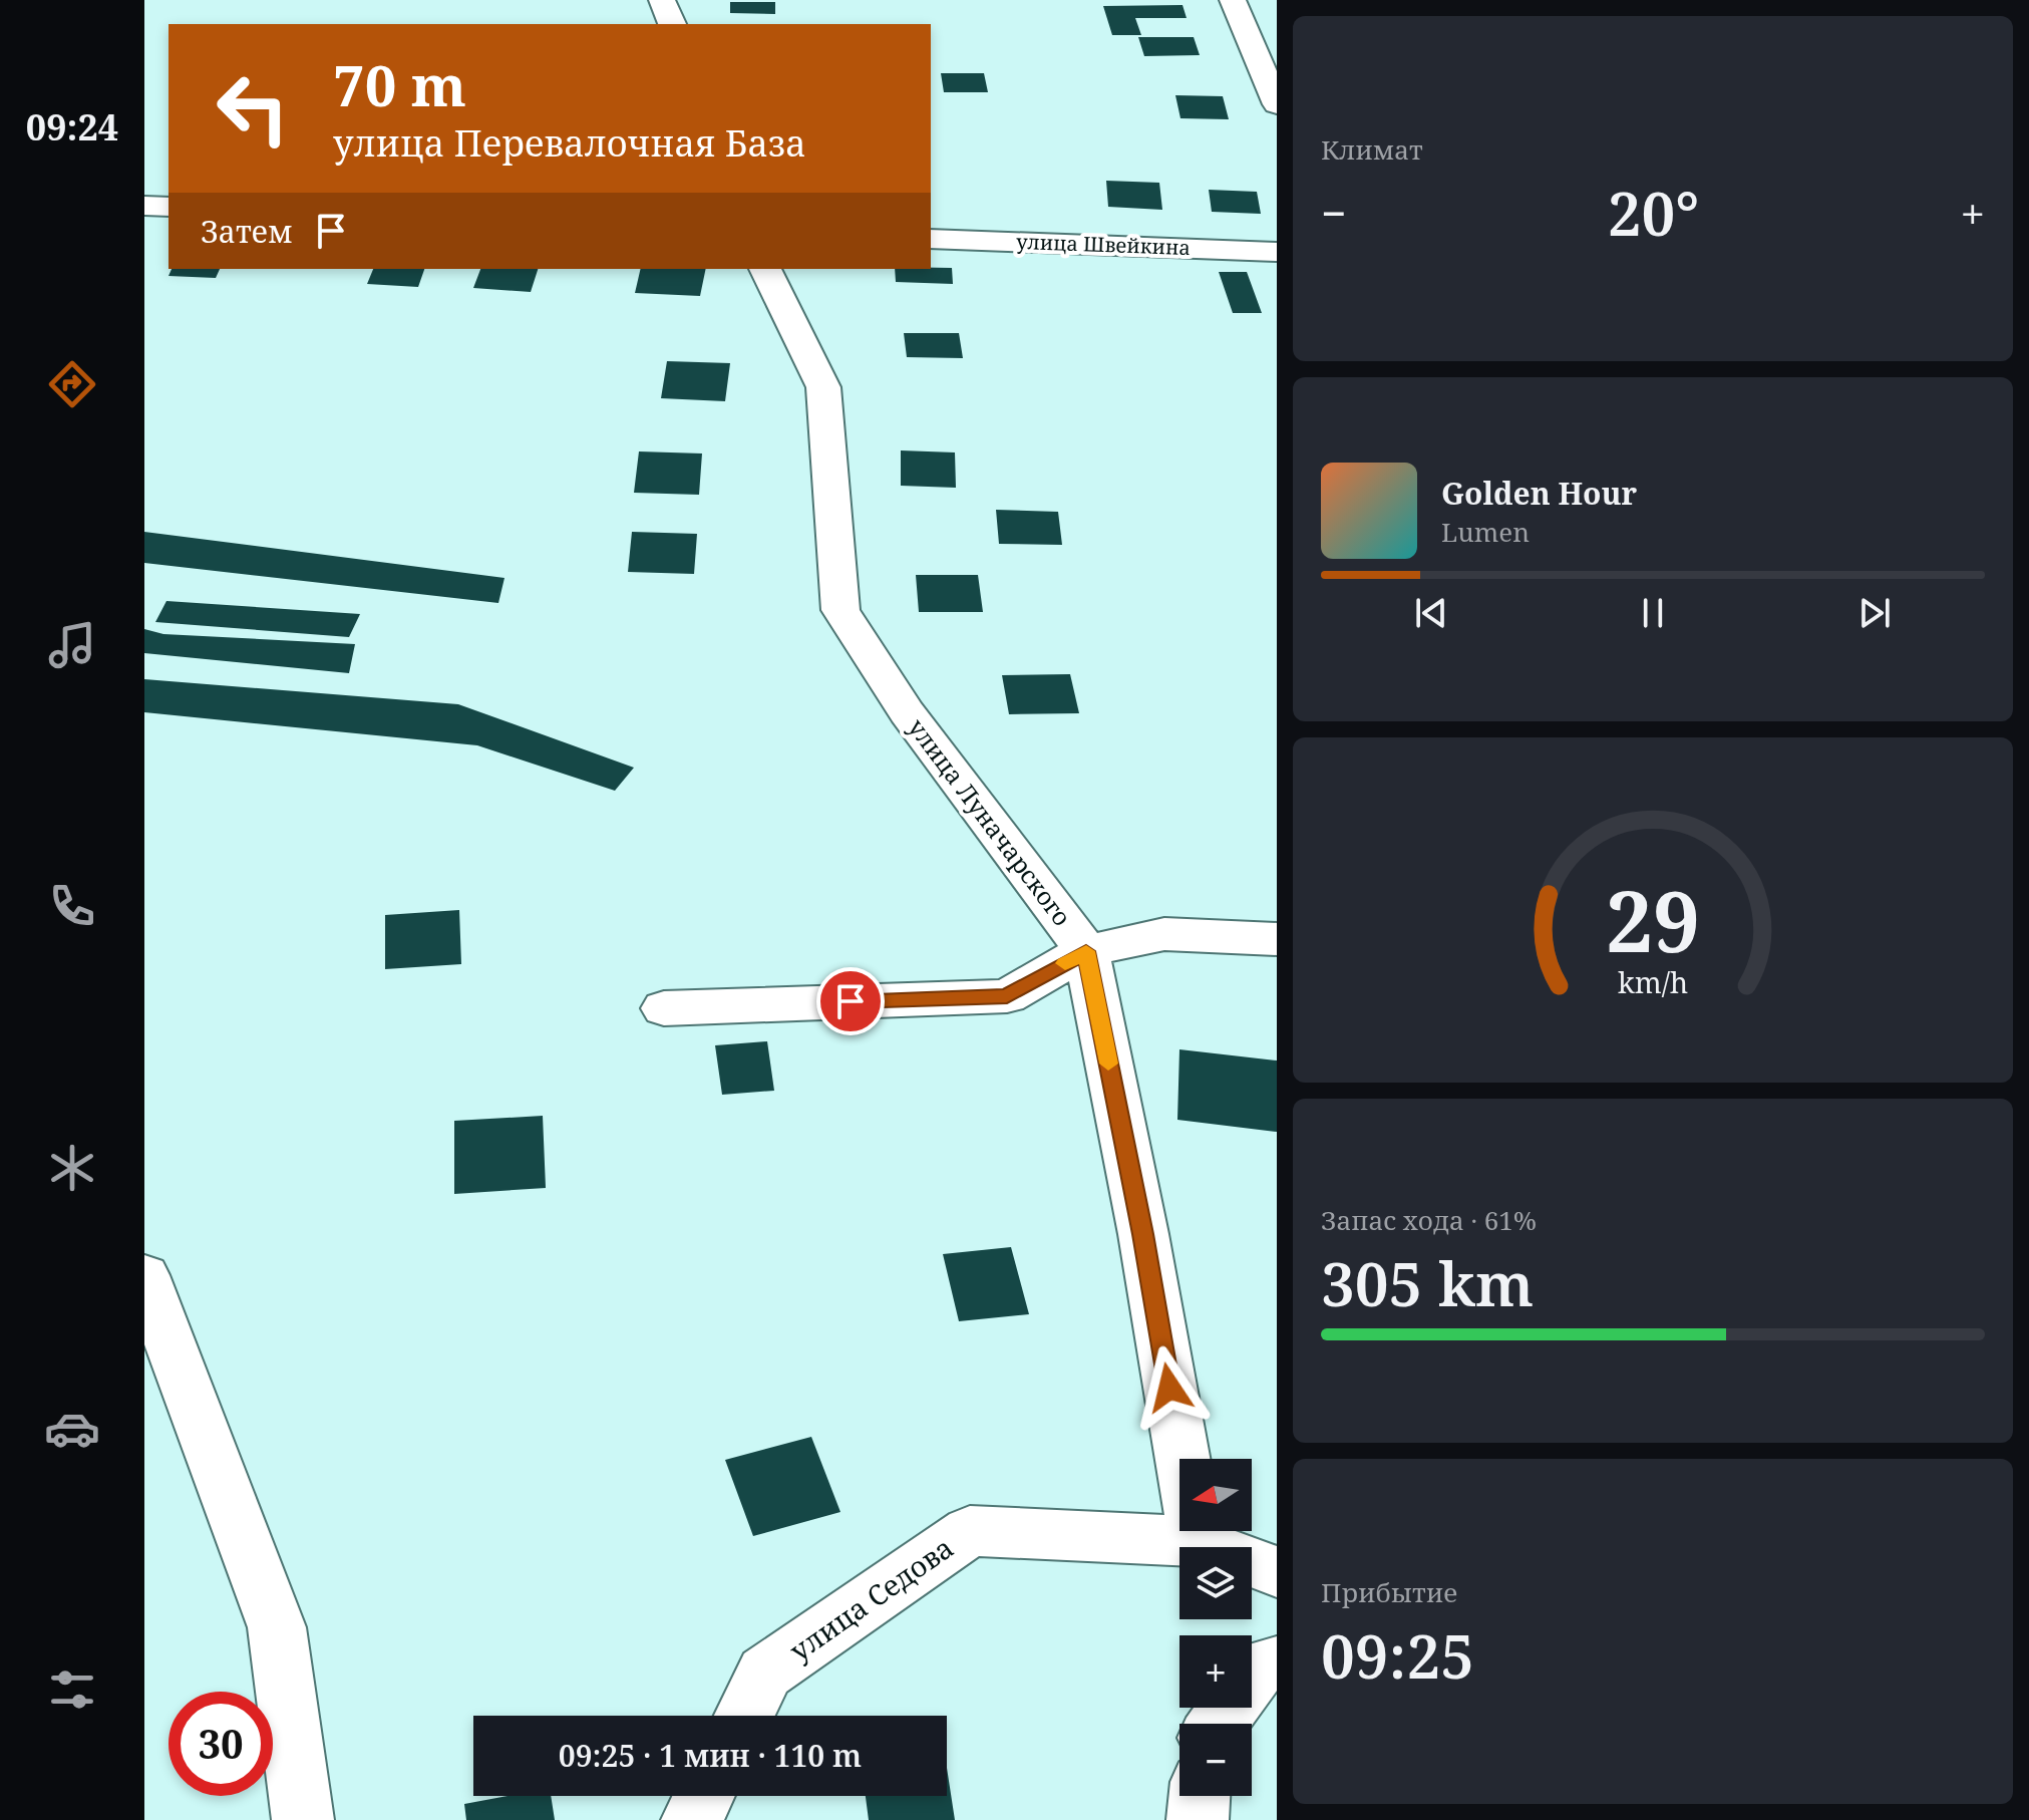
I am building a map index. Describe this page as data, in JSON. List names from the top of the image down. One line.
{"streets":{"street":["улица Швейкина","улица Луначарского","улица Седова"]},"crossings":[["улица Луначарского","улица Седова"]],"north":"left","page":{"tabs":"09:24","tile":["Климат",["Запас хода · 61%","305 km"],["Прибытие","09:25"]],"turn":["70 m","улица Перевалочная База"],"heat":["−","20°","+"],"then":"Затем","song":["Golden Hour","Lumen"],"map_buttons":["+","−"],"limit":"30","trip":"09:25 · 1 мин · 110 m","gauge":["29","km/h"]}}
